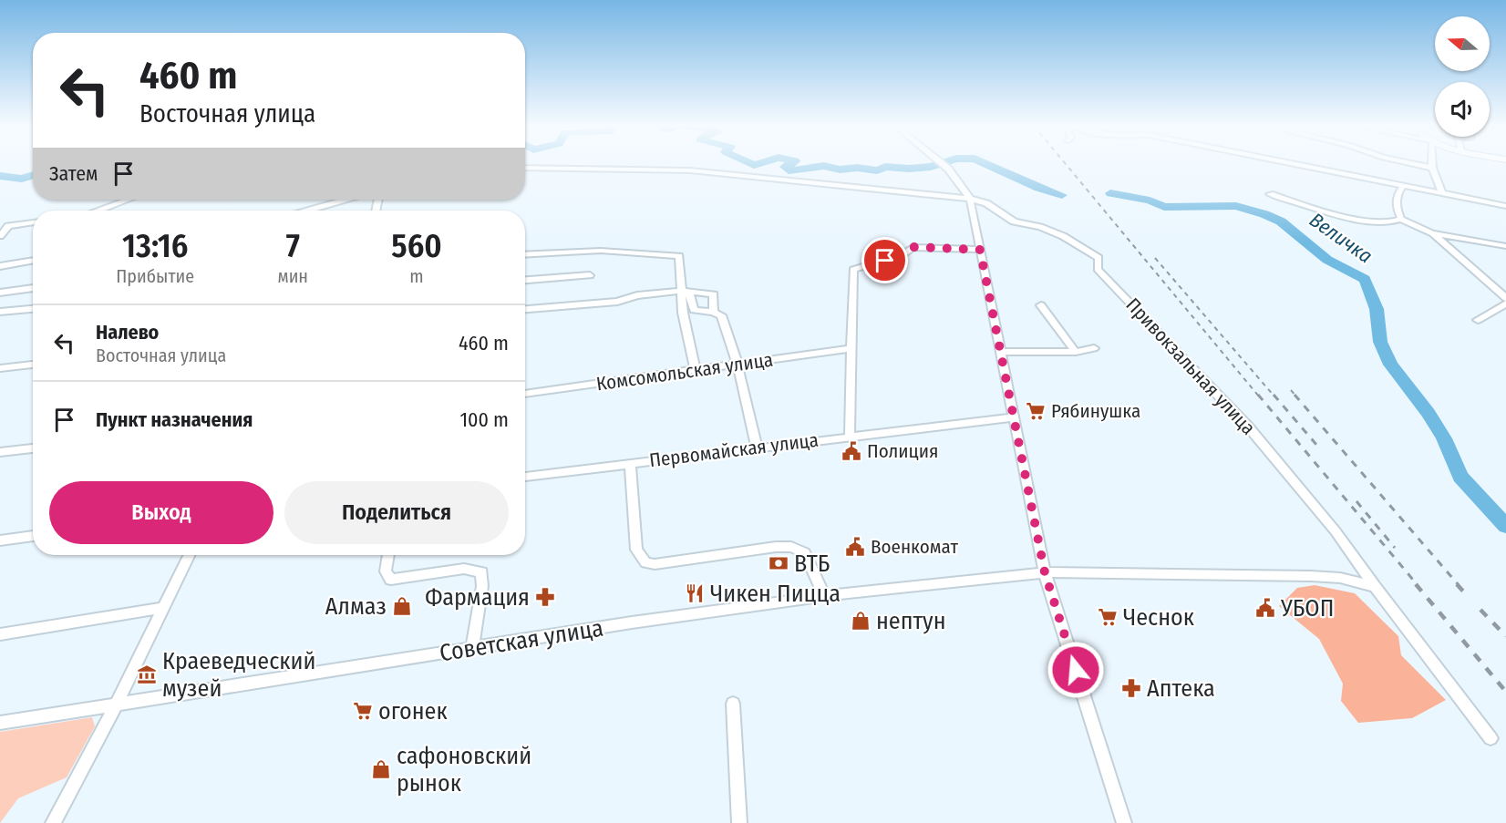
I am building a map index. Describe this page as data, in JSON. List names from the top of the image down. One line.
{"streets":{"street":["Привокзальная улица","Комсомольская улица","Первомайская улица","Советская улица"]},"water":["Величка"],"places":{"supermarket":["Рябинушка","Чеснок","огонек"],"public building":["Полиция","Военкомат","УБОП"],"bank":["ВТБ"],"restaurant":["Чикен Пицца"],"pharmacy":["Фармация","Аптека"],"shop":["Алмаз","нептун","сафоновский рынок"],"museum":["Краеведческий музей"]},"north":"left","page":{"turn":["460 m","Восточная улица"],"then":"Затем","eta":["13:16","Прибытие","7","мин","560","m"],"list":[{"name":"Налево","note":"Восточная улица","value":"460 m"},{"name":"Пункт назначения","value":"100 m"}],"buttons":["Выход","Поделиться"]}}
